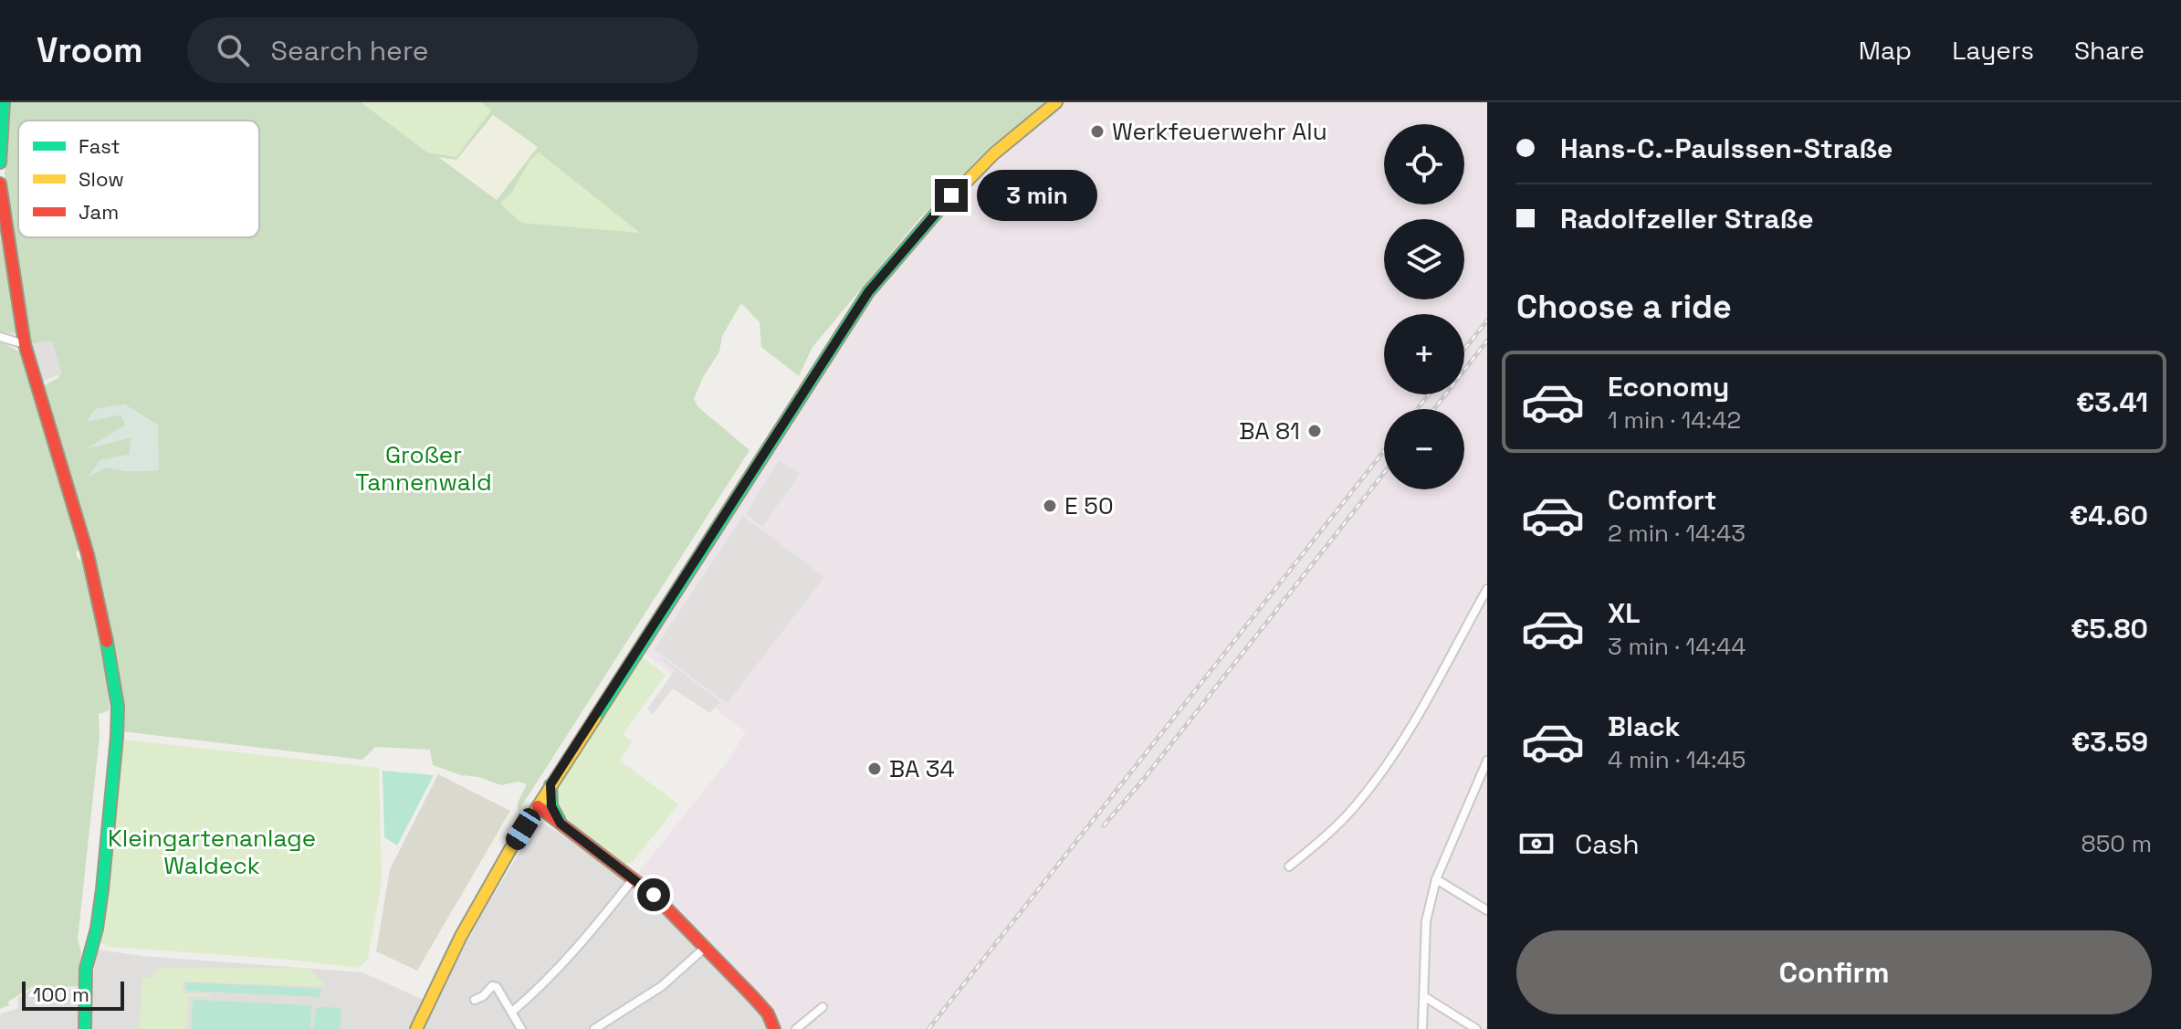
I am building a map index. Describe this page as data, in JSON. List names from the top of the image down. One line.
{"parks":["Großer Tannenwald","Kleingartenanlage Waldeck"],"places":["Werkfeuerwehr Alu","BA 81","E 50","BA 34"],"legend":["Fast","Slow","Jam"],"scale_bar":"100 m","page":{"header":"Vroom","search":"Search here","nav":["Map","Layers","Share"],"banner":["Hans-C.-Paulssen-Straße","Radolfzeller Straße"],"map_buttons":["+","−"],"bubble":"3 min","heading":"Choose a ride","list":[{"name":"Economy","note":"1 min · 14:42","value":"€3.41"},{"name":"Comfort","note":"2 min · 14:43","value":"€4.60"},{"name":"XL","note":"3 min · 14:44","value":"€5.80"},{"name":"Black","note":"4 min · 14:45","value":"€3.59"}],"pay":["Cash","850 m"],"buttons":"Confirm","scale":"100 m"}}
